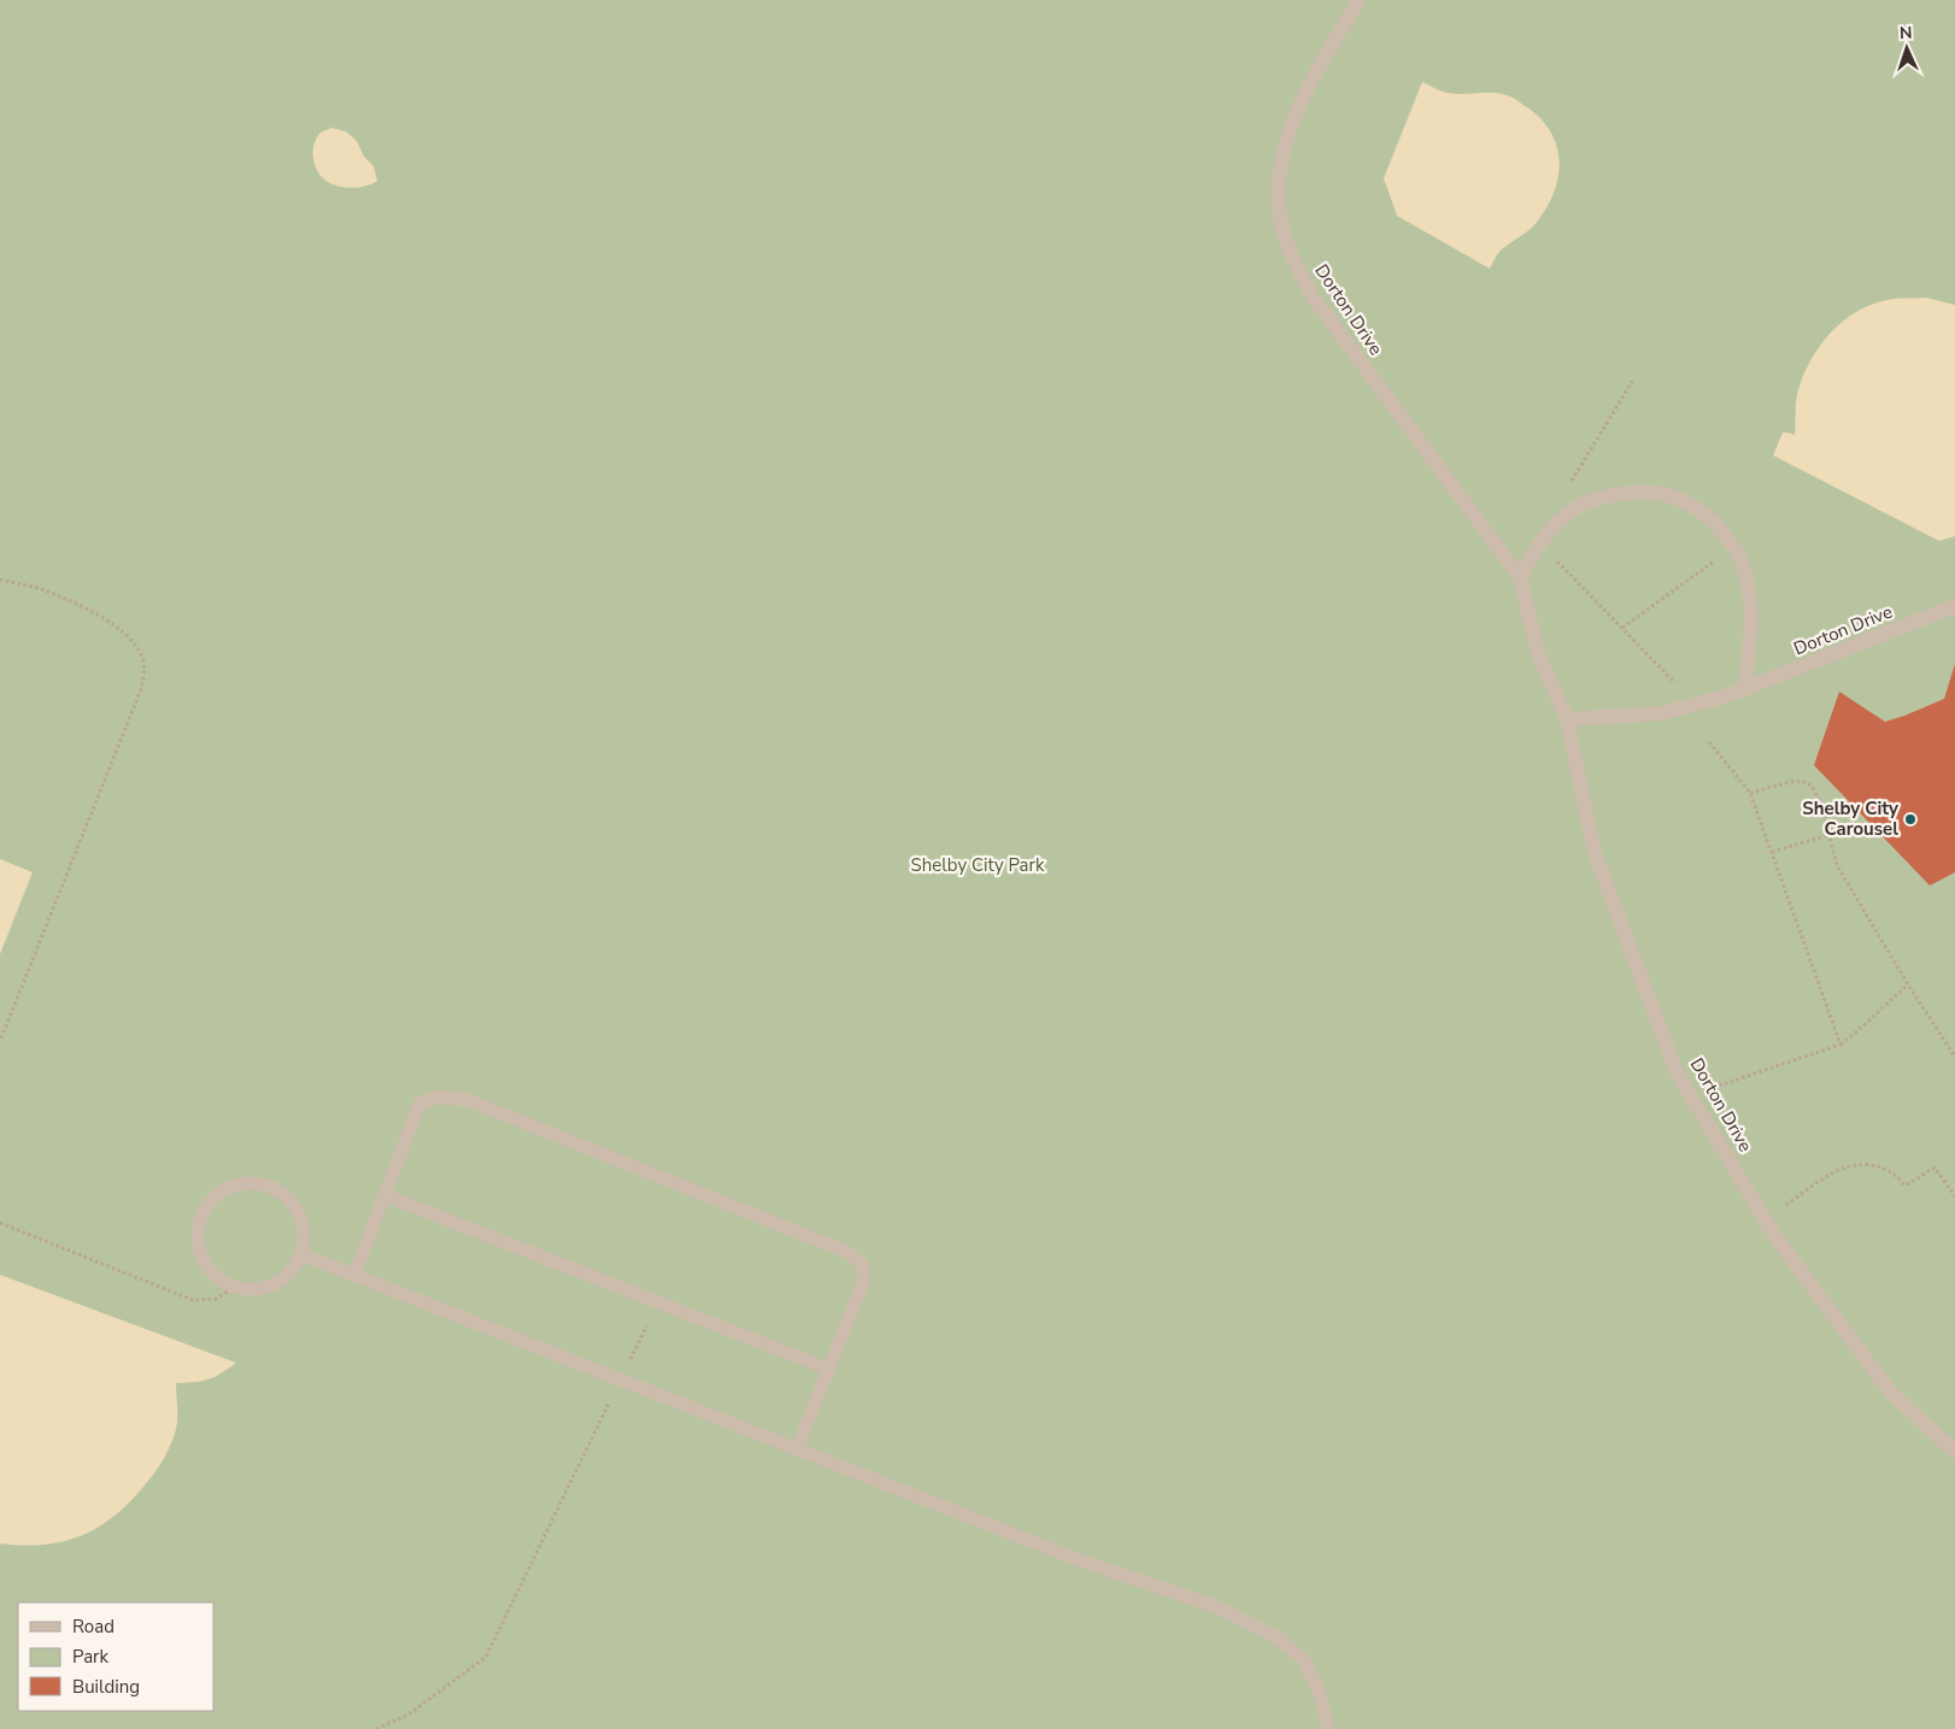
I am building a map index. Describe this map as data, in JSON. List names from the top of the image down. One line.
{"streets":{"street":["Dorton Drive"]},"parks":["Shelby City Park"],"places":["Shelby City Carousel"],"legend":["Road","Park","Building"],"north":"top"}
